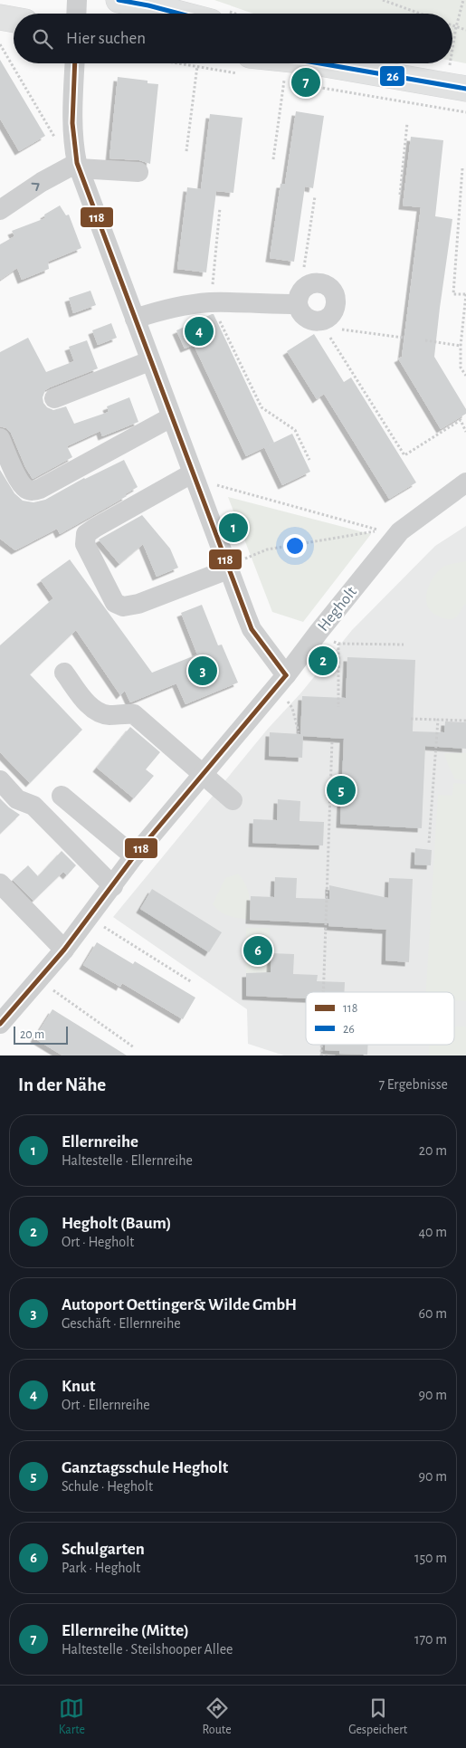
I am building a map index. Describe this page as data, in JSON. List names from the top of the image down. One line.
{"streets":{"street":["Hegholt"]},"lines":["transit line 26","transit line 118"],"legend":["118","26"],"scale_bar":"20 m","page":{"search":"Hier suchen","pins":["7","4","1","2","3","5","6"],"scale":"20 m","heading":["In der Nähe","7 Ergebnisse"],"list":[{"mark":"1","name":"Ellernreihe","note":"Haltestelle · Ellernreihe","value":"20 m"},{"mark":"2","name":"Hegholt (Baum)","note":"Ort · Hegholt","value":"40 m"},{"mark":"3","name":"Autoport Oettinger& Wilde GmbH","note":"Geschäft · Ellernreihe","value":"60 m"},{"mark":"4","name":"Knut","note":"Ort · Ellernreihe","value":"90 m"},{"mark":"5","name":"Ganztagsschule Hegholt","note":"Schule · Hegholt","value":"90 m"},{"mark":"6","name":"Schulgarten","note":"Park · Hegholt","value":"150 m"},{"mark":"7","name":"Ellernreihe (Mitte)","note":"Haltestelle · Steilshooper Allee","value":"170 m"}],"nav":["Karte","Route","Gespeichert"]}}
